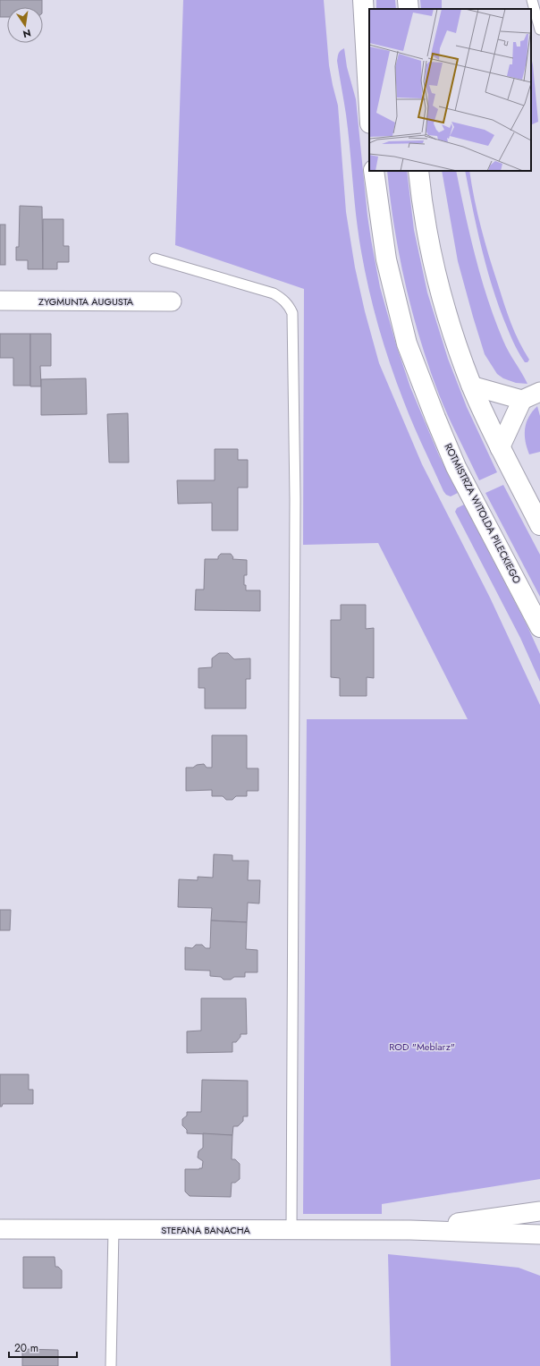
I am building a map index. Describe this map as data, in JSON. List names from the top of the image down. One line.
{"streets":{"main road":["ROTMISTRZA WITOLDA PILECKIEGO"],"street":["ZYGMUNTA AUGUSTA","STEFANA BANACHA"]},"parks":["ROD \"Meblarz\""],"scale_bar":"20 m","north":"bottom"}
